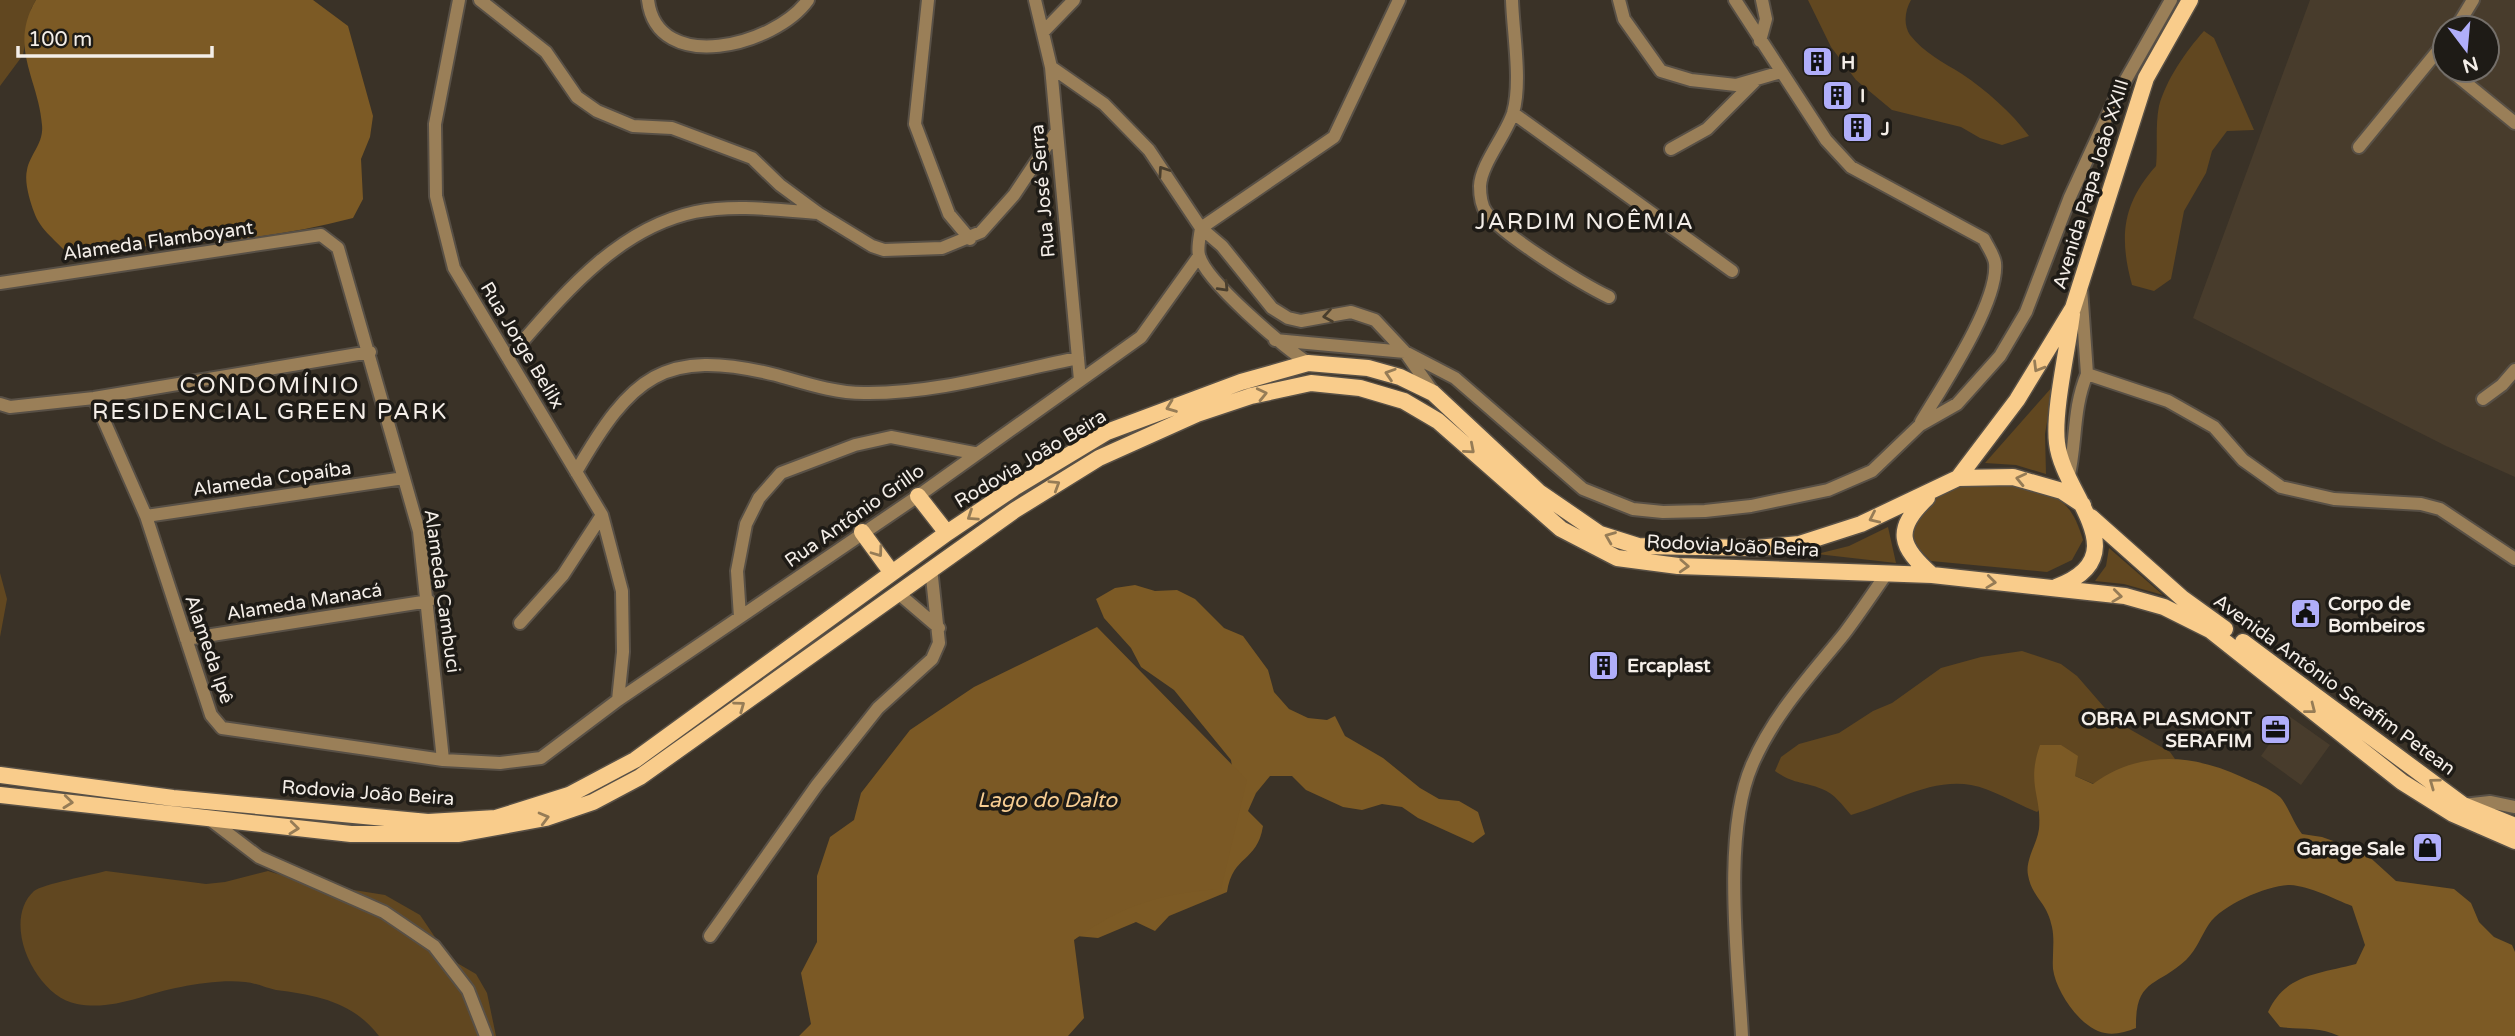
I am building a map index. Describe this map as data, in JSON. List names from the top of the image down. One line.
{"streets":{"main road":["Avenida Papa João XXIII","Rodovia João Beira","Avenida Antônio Serafim Petean"],"street":["Rua José Serra","Alameda Flamboyant","Rua Jorge Belilx","Alameda Copaíba","Rua Antônio Grillo","Alameda Cambuci","Alameda Manacá","Alameda Ipê"]},"crossings":[["Avenida Papa João XXIII","Rodovia João Beira"],["Avenida Papa João XXIII","Avenida Antônio Serafim Petean"],["Rua José Serra","Rua Antônio Grillo"],["Alameda Flamboyant","Alameda Cambuci"],["Rua Jorge Belilx","Rua Antônio Grillo"],["Rodovia João Beira","Avenida Antônio Serafim Petean"],["Alameda Copaíba","Alameda Cambuci"],["Alameda Copaíba","Alameda Ipê"],["Rua Antônio Grillo","Alameda Ipê"],["Alameda Cambuci","Alameda Manacá"],["Alameda Cambuci","Alameda Ipê"],["Alameda Manacá","Alameda Ipê"]],"districts":["JARDIM NOÊMIA","CONDOMÍNIO RESIDENCIAL GREEN PARK"],"water":["Lago do Dalto"],"places":{"building":["H","I","J","Ercaplast"],"public building":["Corpo de Bombeiros"],"office":["OBRA PLASMONT SERAFIM"],"shop":["Garage Sale"]},"scale_bar":"100 m","north":"bottom"}
